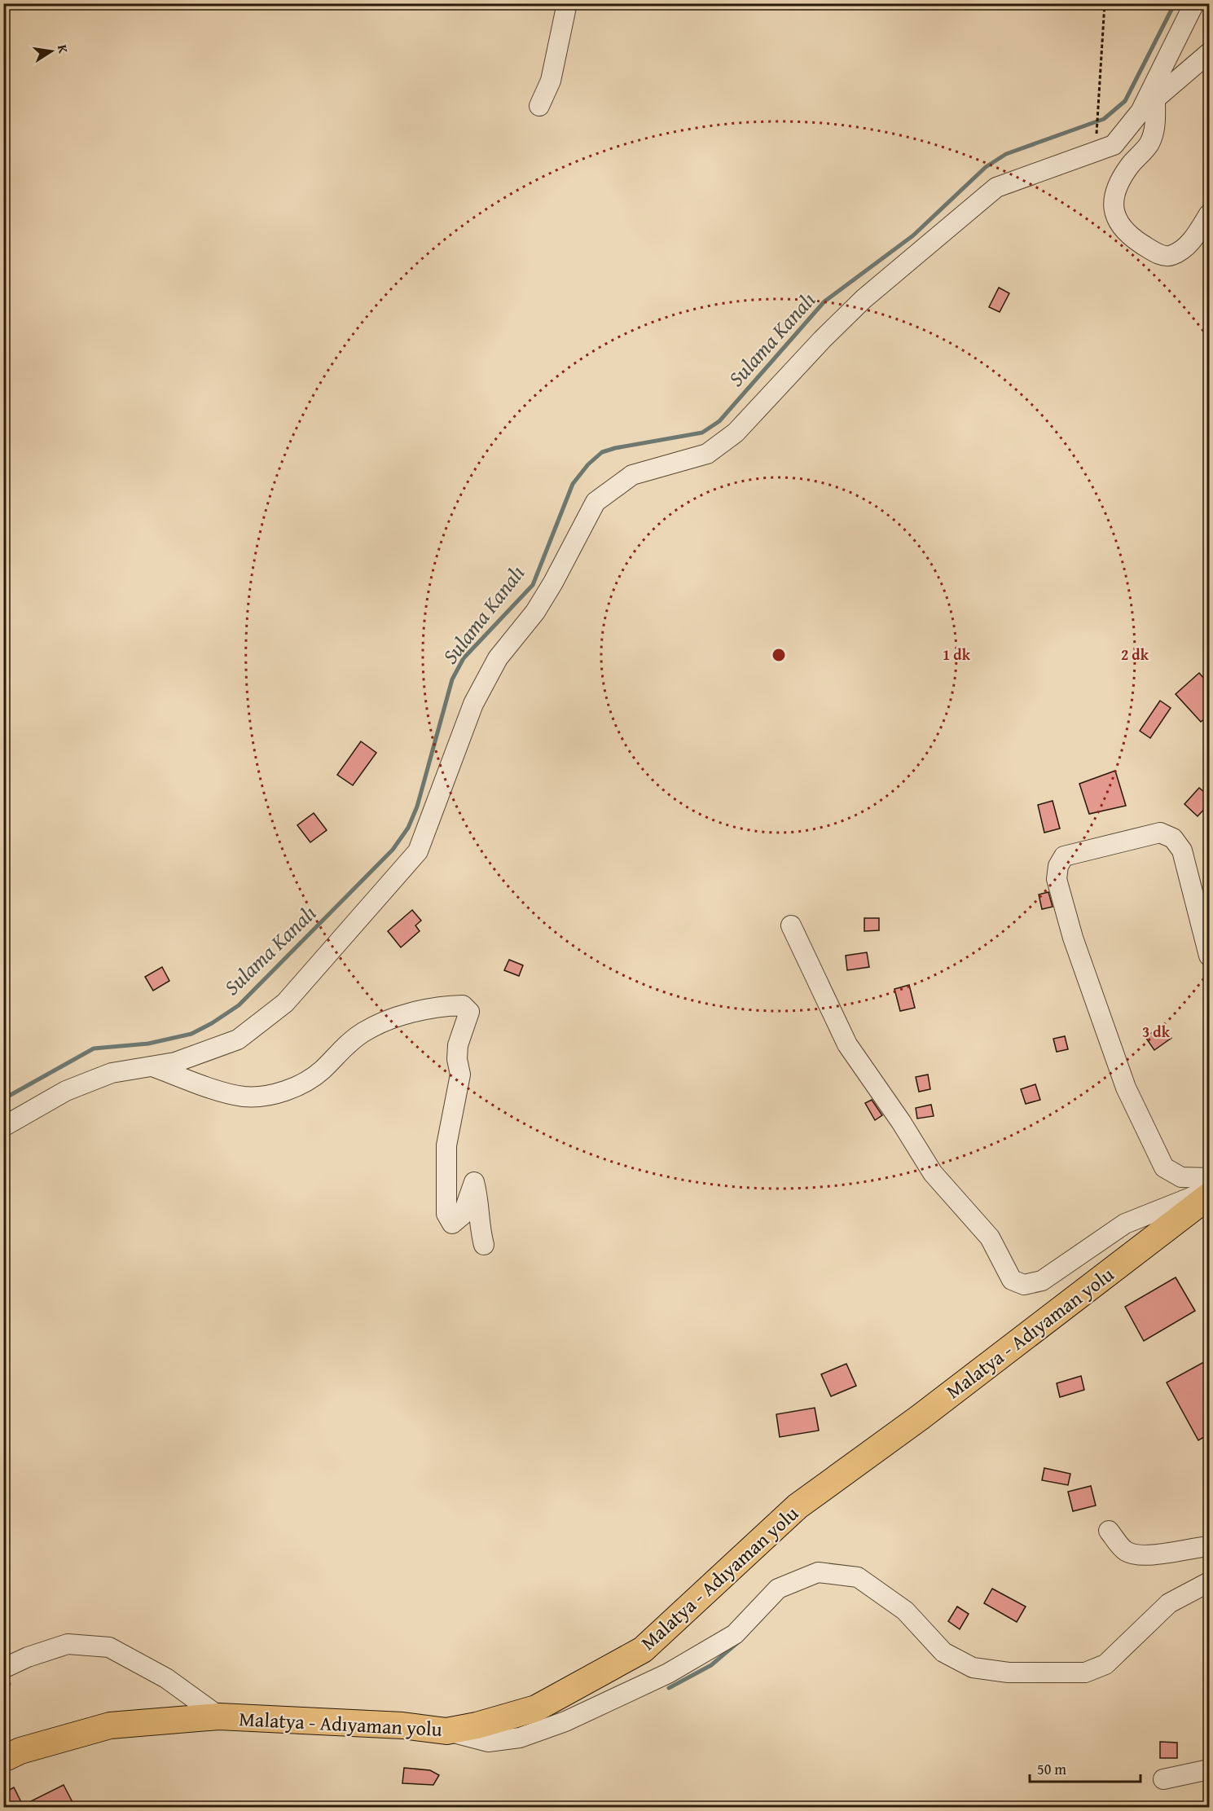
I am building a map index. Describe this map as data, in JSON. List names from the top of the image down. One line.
{"streets":{"main road":["Malatya - Adıyaman yolu"]},"water":["Sulama Kanalı"],"scale_bar":"50 m","north":"right","rings":["1 dk","2 dk","3 dk"]}
